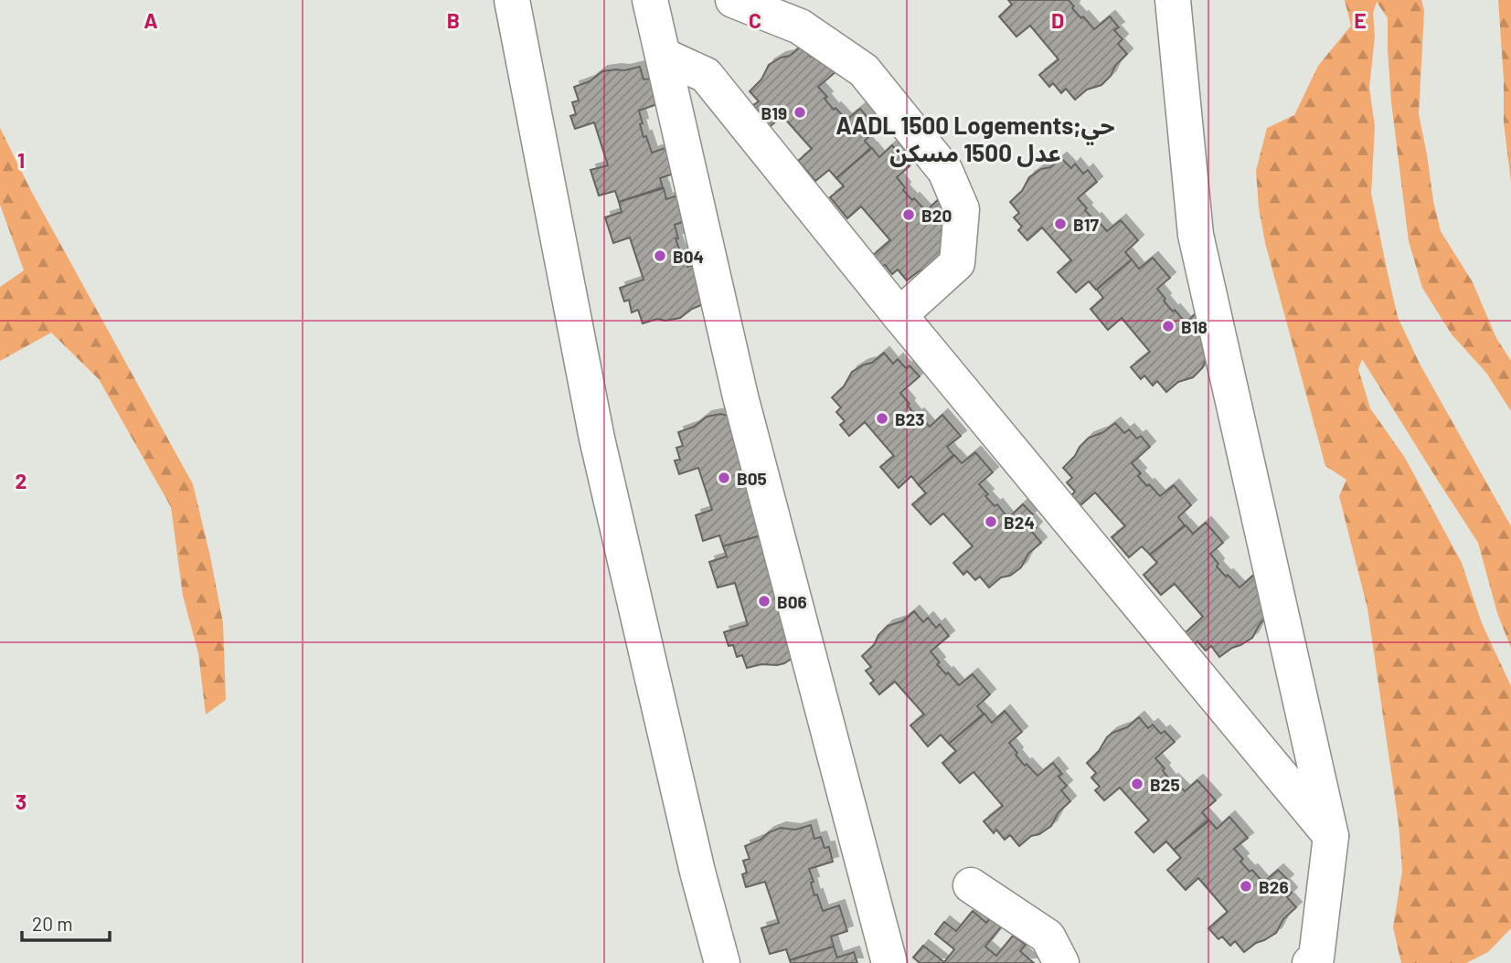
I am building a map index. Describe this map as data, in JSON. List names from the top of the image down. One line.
{"districts":["AADL 1500 Logements;حي عدل 1500 مسكن"],"places":["B19","B20","B17","B04","B18","B23","B05","B24","B06","B25","B26"],"scale_bar":"20 m","grid":{"columns":["A","B","C","D","E"],"rows":["1","2","3"]}}
